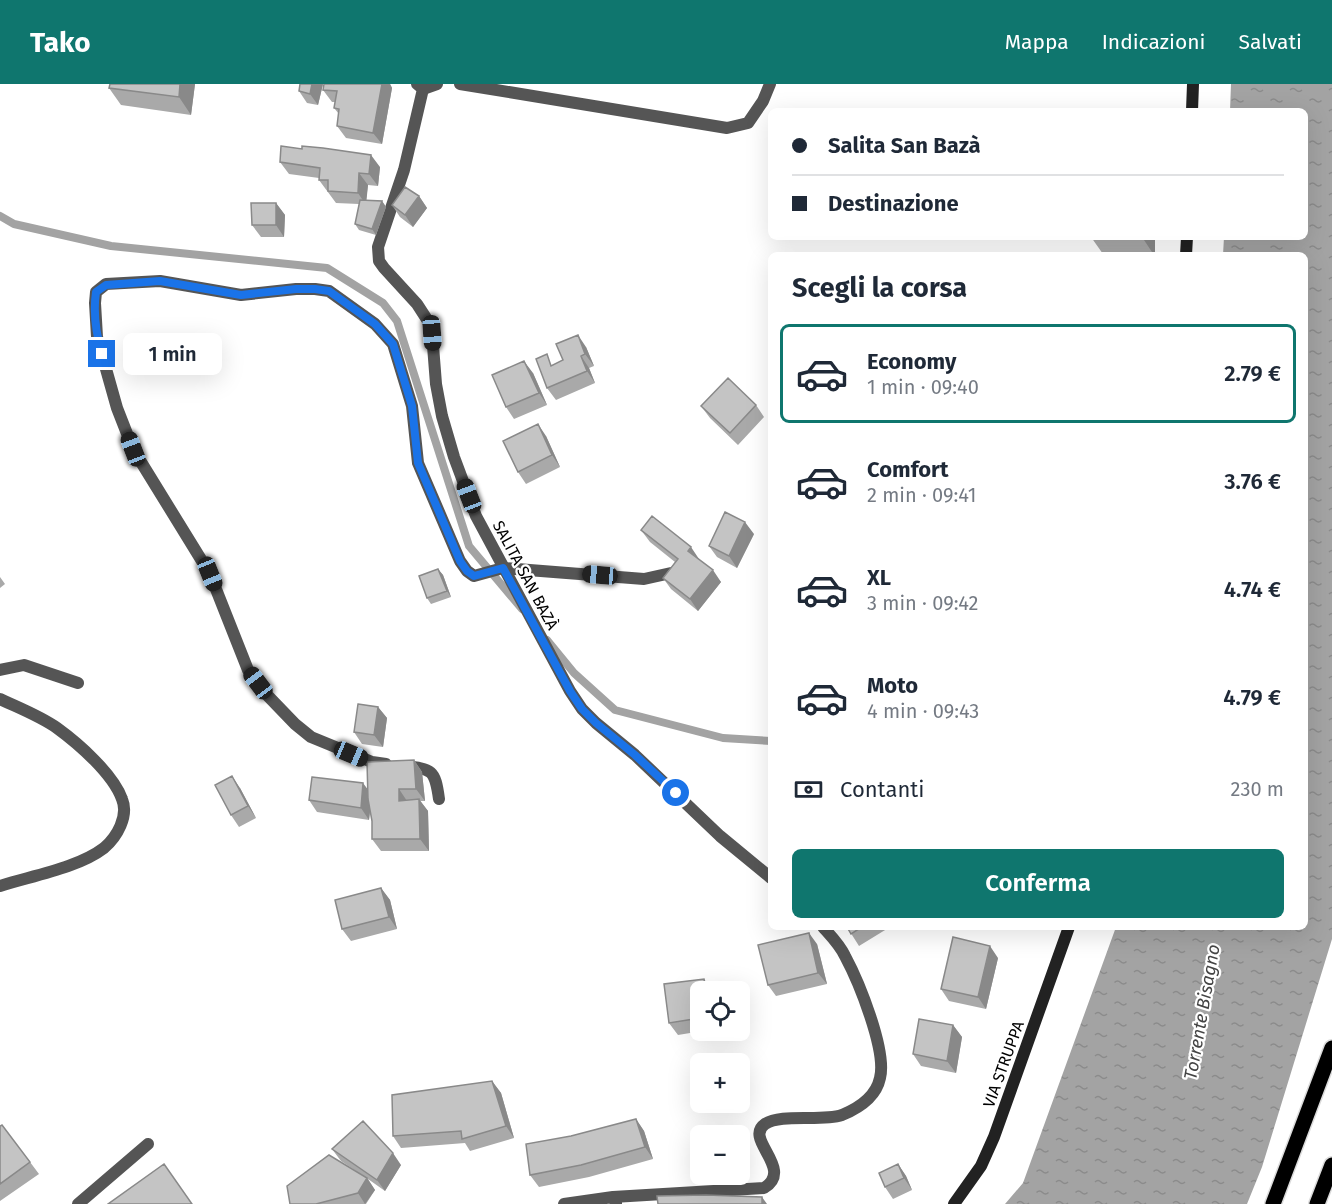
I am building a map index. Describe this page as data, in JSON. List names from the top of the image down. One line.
{"streets":{"main road":["VIA STRUPPA"],"street":["SALITA SAN BAZÀ"]},"water":["Torrente Bisagno"],"page":{"header":"Tako","nav":["Mappa","Indicazioni","Salvati"],"banner":["Salita San Bazà","Destinazione"],"heading":"Scegli la corsa","list":[{"name":"Economy","note":"1 min · 09:40","value":"2.79 €"},{"name":"Comfort","note":"2 min · 09:41","value":"3.76 €"},{"name":"XL","note":"3 min · 09:42","value":"4.74 €"},{"name":"Moto","note":"4 min · 09:43","value":"4.79 €"}],"bubble":"1 min","pay":["Contanti","230 m"],"buttons":"Conferma","map_buttons":["+","−"]}}
